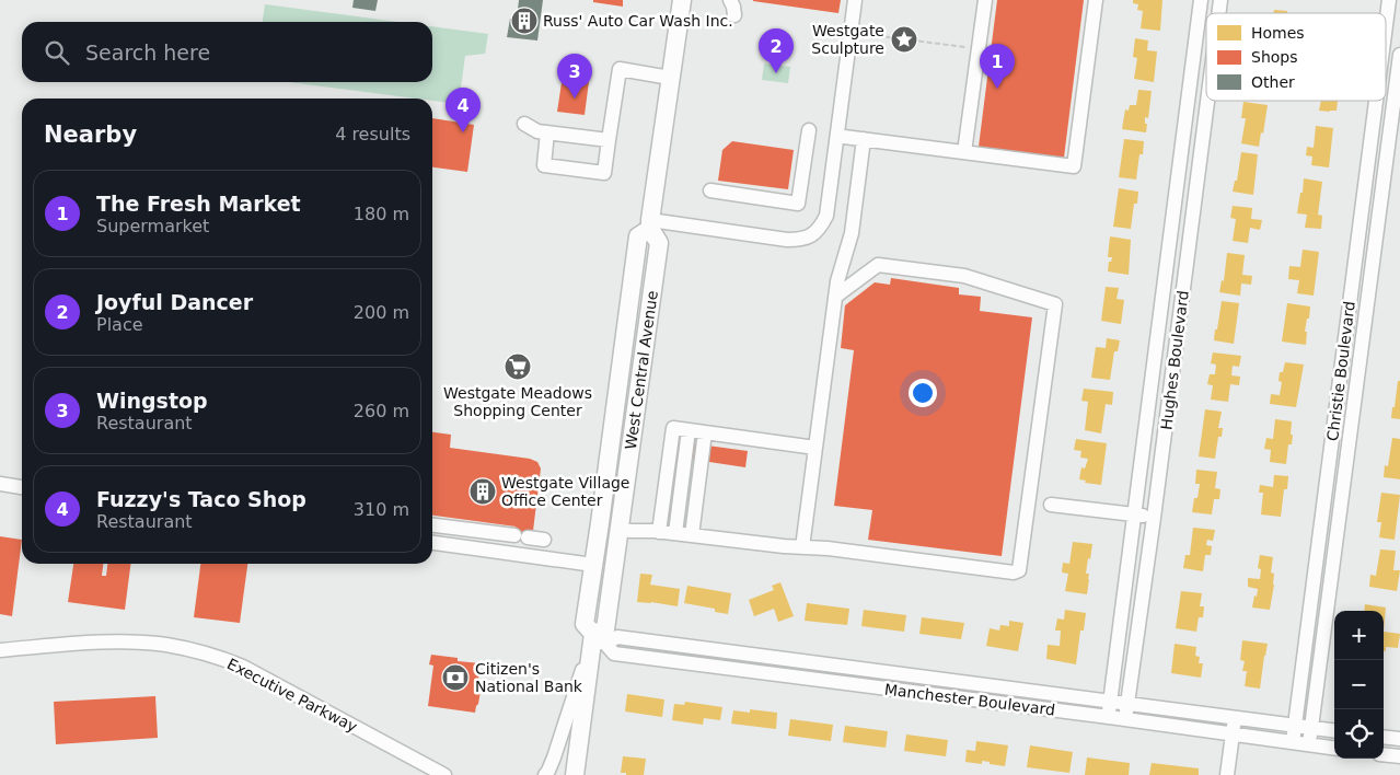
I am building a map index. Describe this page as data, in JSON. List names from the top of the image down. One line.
{"streets":{"main road":["West Central Avenue"],"street":["Hughes Boulevard","Christie Boulevard","Executive Parkway","Manchester Boulevard"]},"crossings":[["Hughes Boulevard","Manchester Boulevard"],["West Central Avenue","Manchester Boulevard"],["Christie Boulevard","Manchester Boulevard"]],"places":{"building":["Russ' Auto Car Wash Inc.","Westgate Village Office Center"],"place":["Westgate Sculpture"],"supermarket":["Westgate Meadows Shopping Center"],"bank":["Citizen's National Bank"]},"legend":["Homes","Shops","Other"],"page":{"search":"Search here","pins":["2","1","3","4"],"heading":["Nearby","4 results"],"list":[{"mark":"1","name":"The Fresh Market","note":"Supermarket","value":"180 m"},{"mark":"2","name":"Joyful Dancer","note":"Place","value":"200 m"},{"mark":"3","name":"Wingstop","note":"Restaurant","value":"260 m"},{"mark":"4","name":"Fuzzy's Taco Shop","note":"Restaurant","value":"310 m"}],"map_buttons":["+","−"]}}
